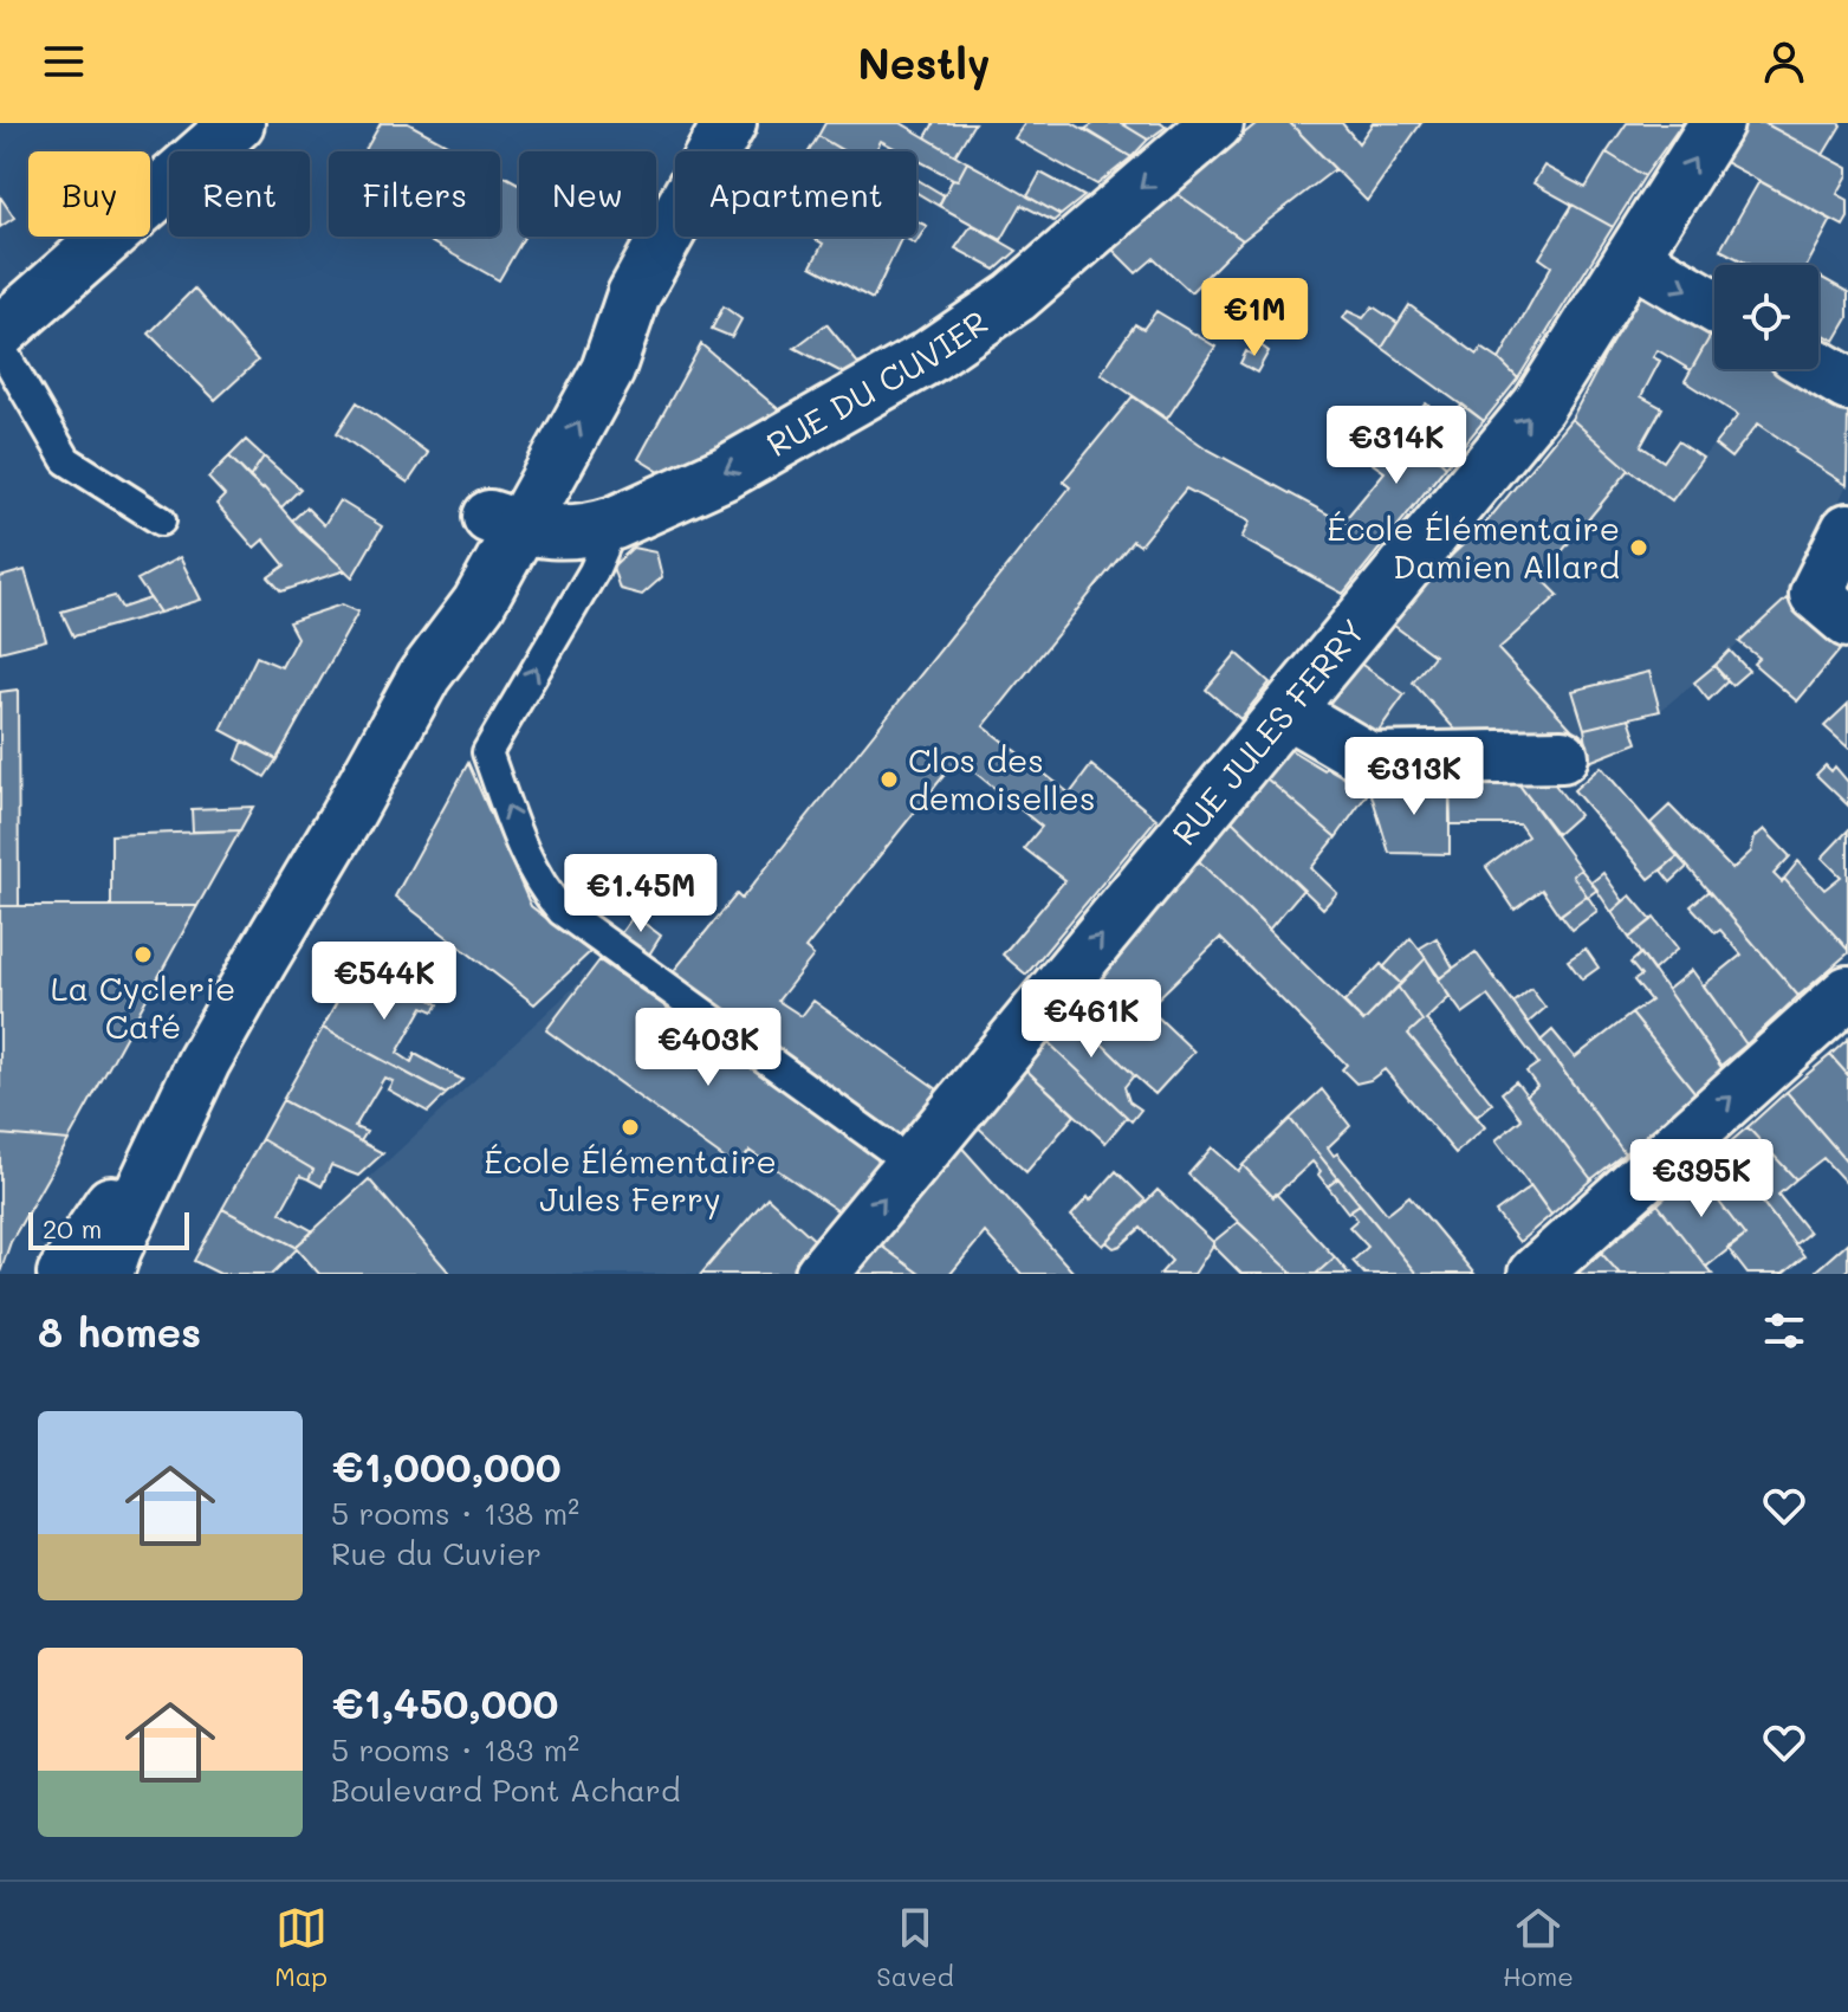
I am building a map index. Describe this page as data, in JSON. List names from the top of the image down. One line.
{"streets":{"street":["RUE DU CUVIER","RUE JULES FERRY"]},"one_way":["RUE DU CUVIER","RUE JULES FERRY"],"places":["École Élémentaire Damien Allard","Clos des demoiselles","La Cyclerie Café","École Élémentaire Jules Ferry"],"scale_bar":"20 m","page":{"header":"Nestly","chip":["Buy","Rent","Filters","New","Apartment"],"price":["€1M","€314K","€313K","€1.45M","€544K","€461K","€403K","€395K"],"scale":"20 m","heading":"8 homes","list":[{"name":"€1,000,000","note":"5 rooms · 138 m² · Rue du Cuvier"},{"name":"€1,450,000","note":"5 rooms · 183 m² · Boulevard Pont Achard"}],"tabs":["Map","Saved","Home"]}}
